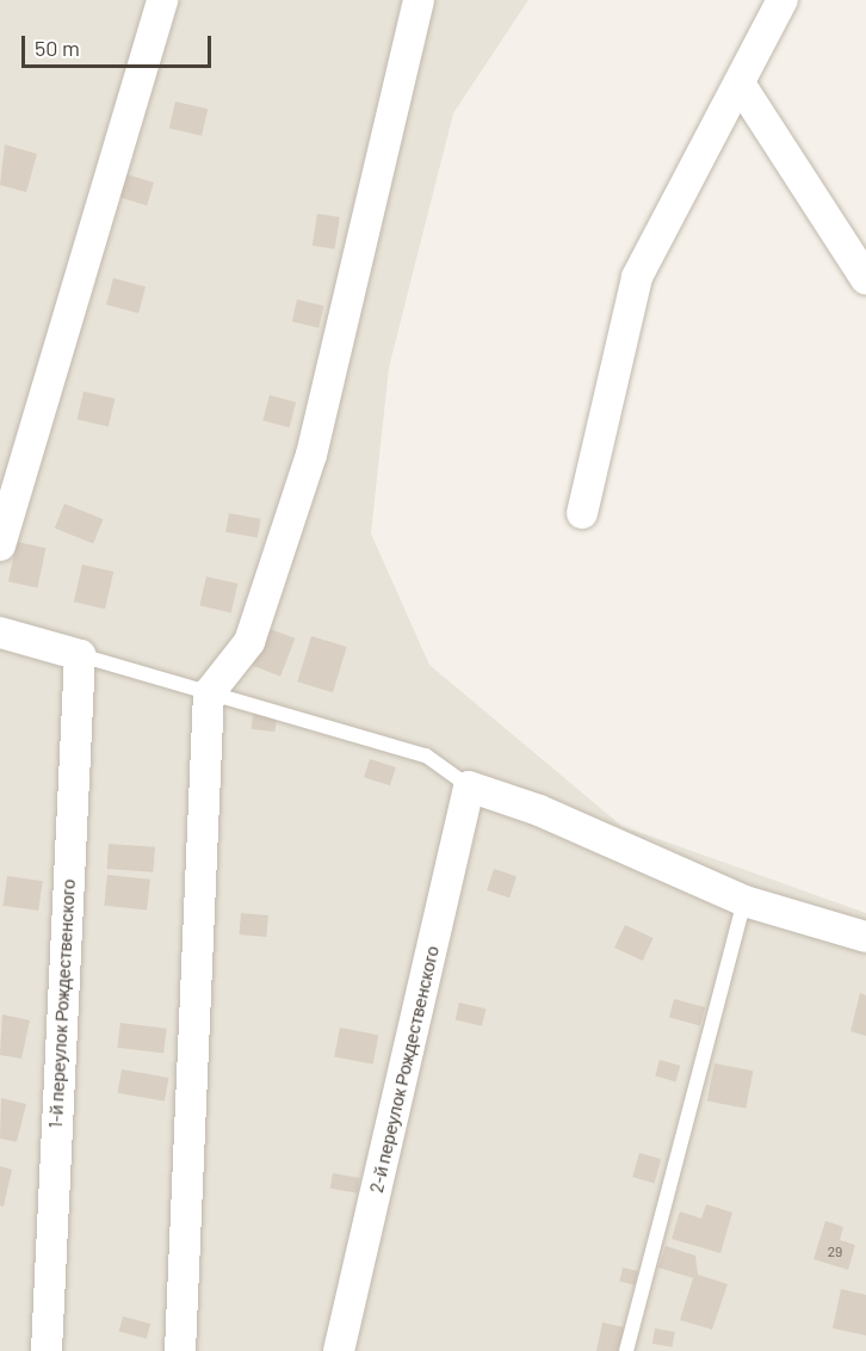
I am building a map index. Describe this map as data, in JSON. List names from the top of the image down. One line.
{"streets":{"street":["1-й переулок Рождественского","2-й переулок Рождественского"]},"house_numbers":["29"],"scale_bar":"50 m"}
